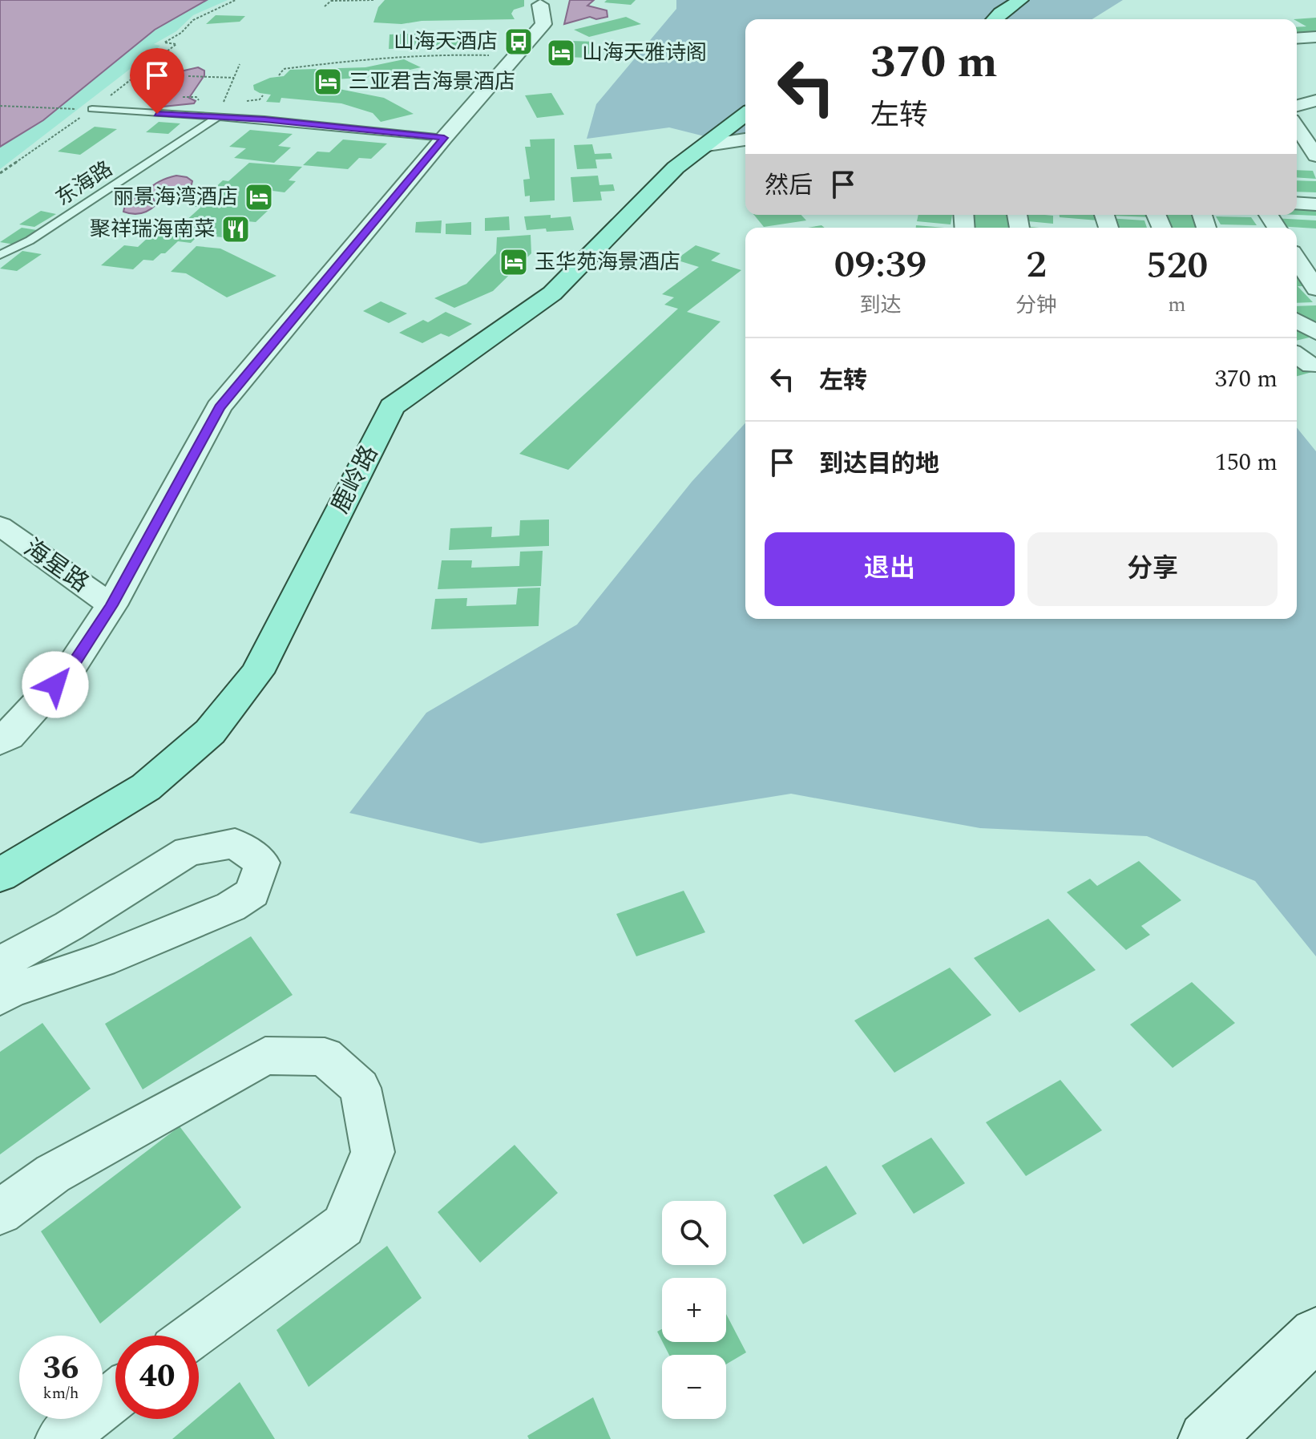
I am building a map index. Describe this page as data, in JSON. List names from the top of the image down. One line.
{"streets":{"main road":["鹿岭路"],"street":["海星路"],"lane":["东海路"]},"places":{"bus stop":["山海天酒店"],"hotel":["山海天雅诗阁","三亚君吉海景酒店","丽景海湾酒店","玉华苑海景酒店"],"restaurant":["聚祥瑞海南菜"]},"page":{"turn":["370 m","左转"],"then":"然后","eta":["09:39","到达","2","分钟","520","m"],"list":[{"name":"左转","value":"370 m"},{"name":"到达目的地","value":"150 m"}],"buttons":["退出","分享"],"map_buttons":["+","−"],"speed":"36 km/h","limit":"40"}}
